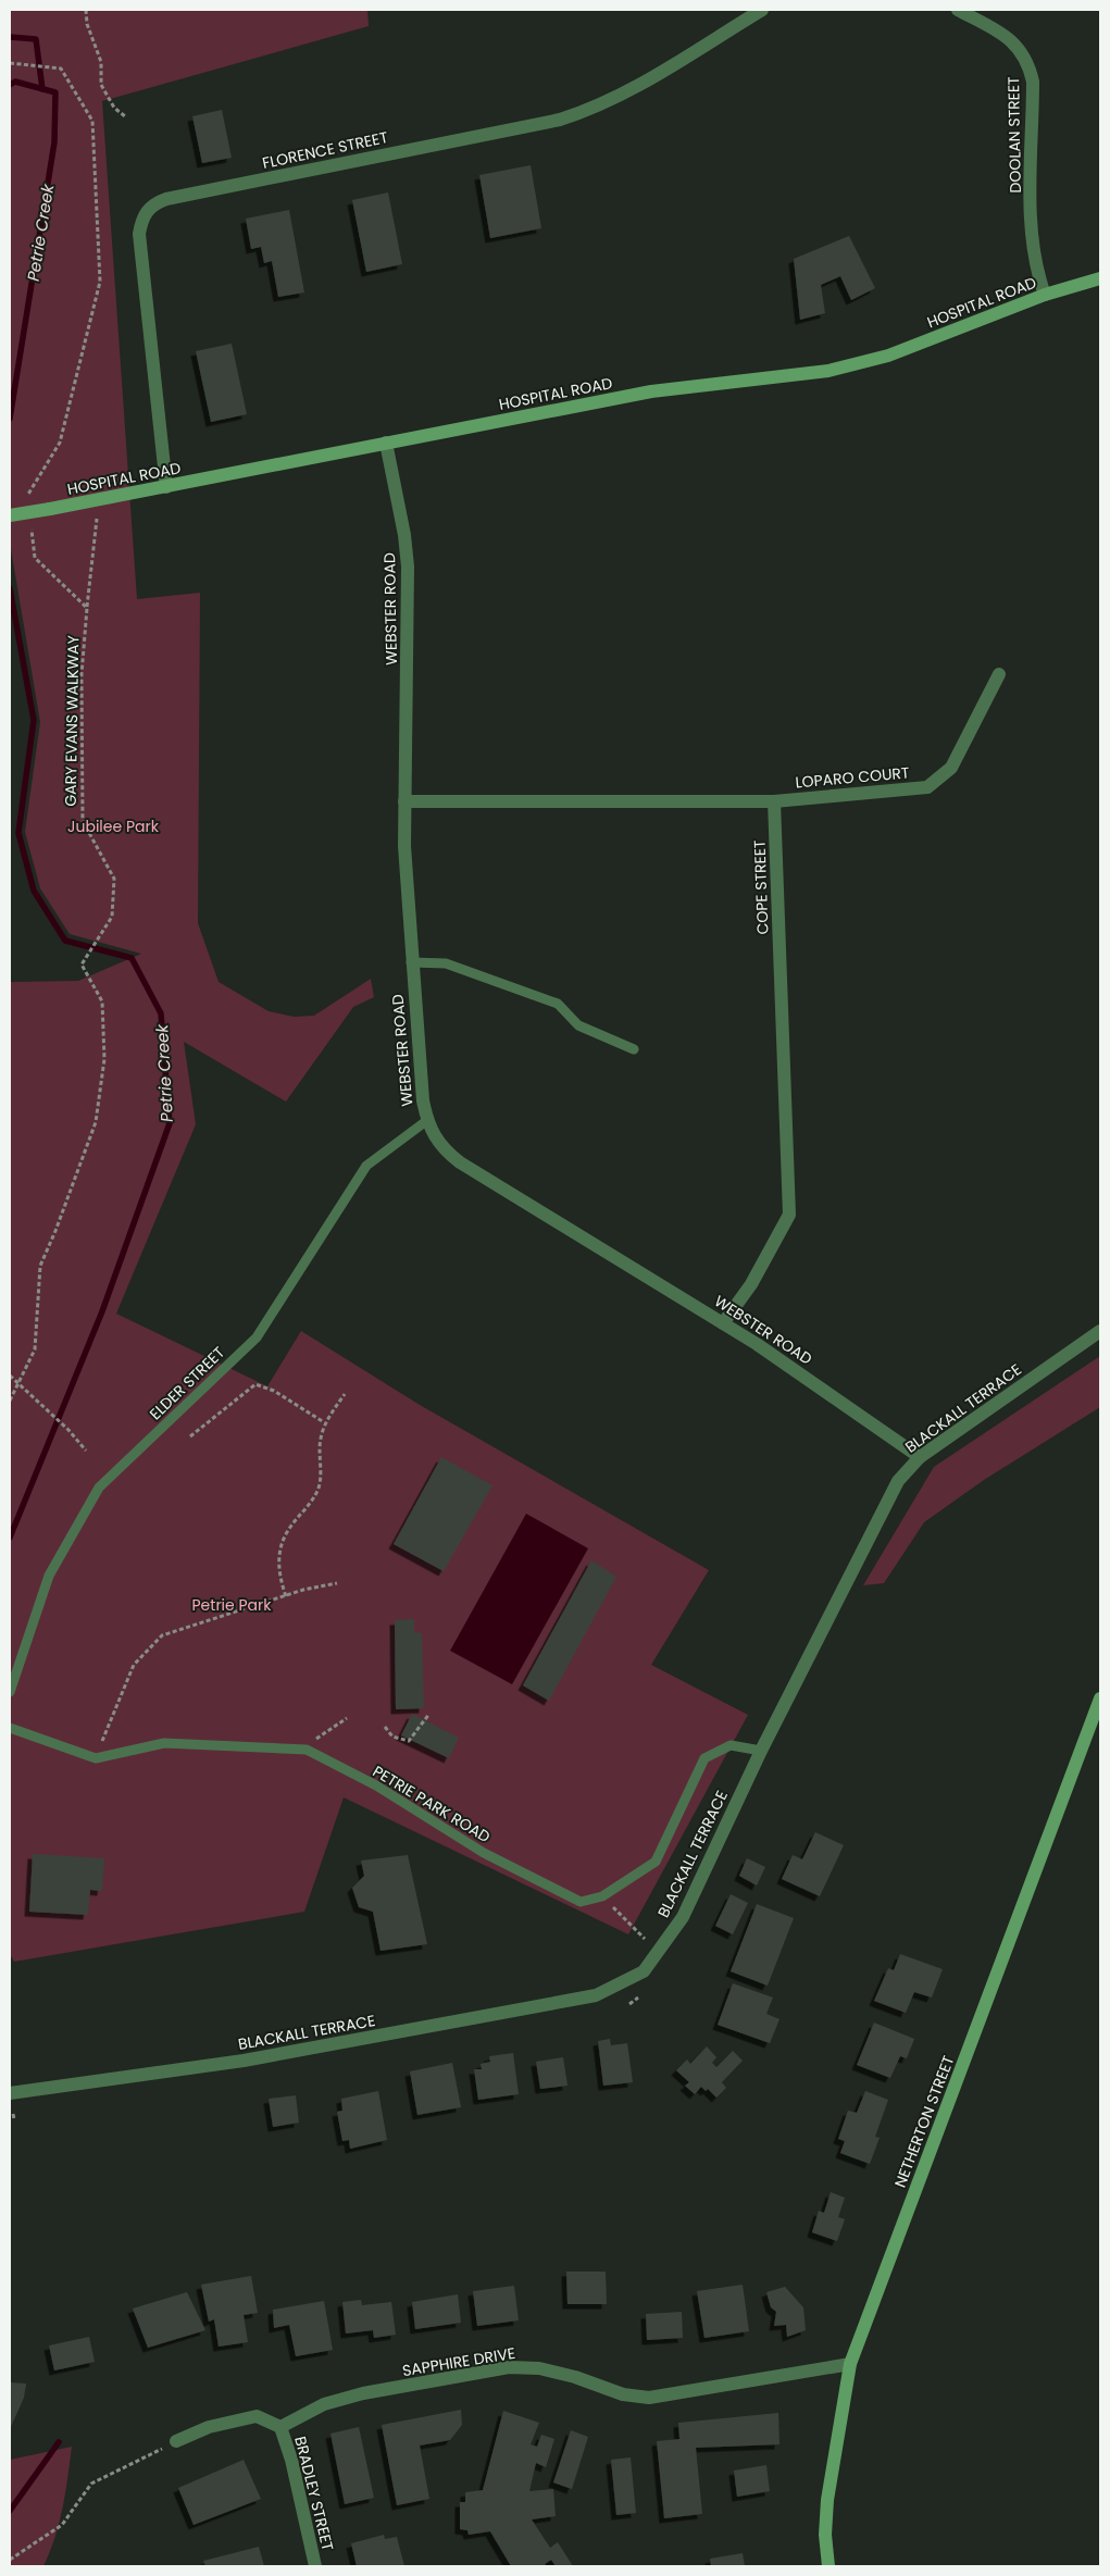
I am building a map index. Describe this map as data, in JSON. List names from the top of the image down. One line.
{"streets":{"street":["DOOLAN STREET","FLORENCE STREET","HOSPITAL ROAD","WEBSTER ROAD","LOPARO COURT","COPE STREET","BLACKALL TERRACE","NETHERTON STREET","SAPPHIRE DRIVE","BRADLEY STREET"],"lane":["ELDER STREET","PETRIE PARK ROAD"],"path":["GARY EVANS WALKWAY"]},"crossings":[["DOOLAN STREET","HOSPITAL ROAD"],["FLORENCE STREET","HOSPITAL ROAD"],["HOSPITAL ROAD","WEBSTER ROAD"],["WEBSTER ROAD","COPE STREET"],["WEBSTER ROAD","ELDER STREET"],["WEBSTER ROAD","BLACKALL TERRACE"],["LOPARO COURT","COPE STREET"],["BLACKALL TERRACE","PETRIE PARK ROAD"],["NETHERTON STREET","SAPPHIRE DRIVE"],["SAPPHIRE DRIVE","BRADLEY STREET"]],"water":["Petrie Creek"],"parks":["Jubilee Park","Petrie Park"]}
